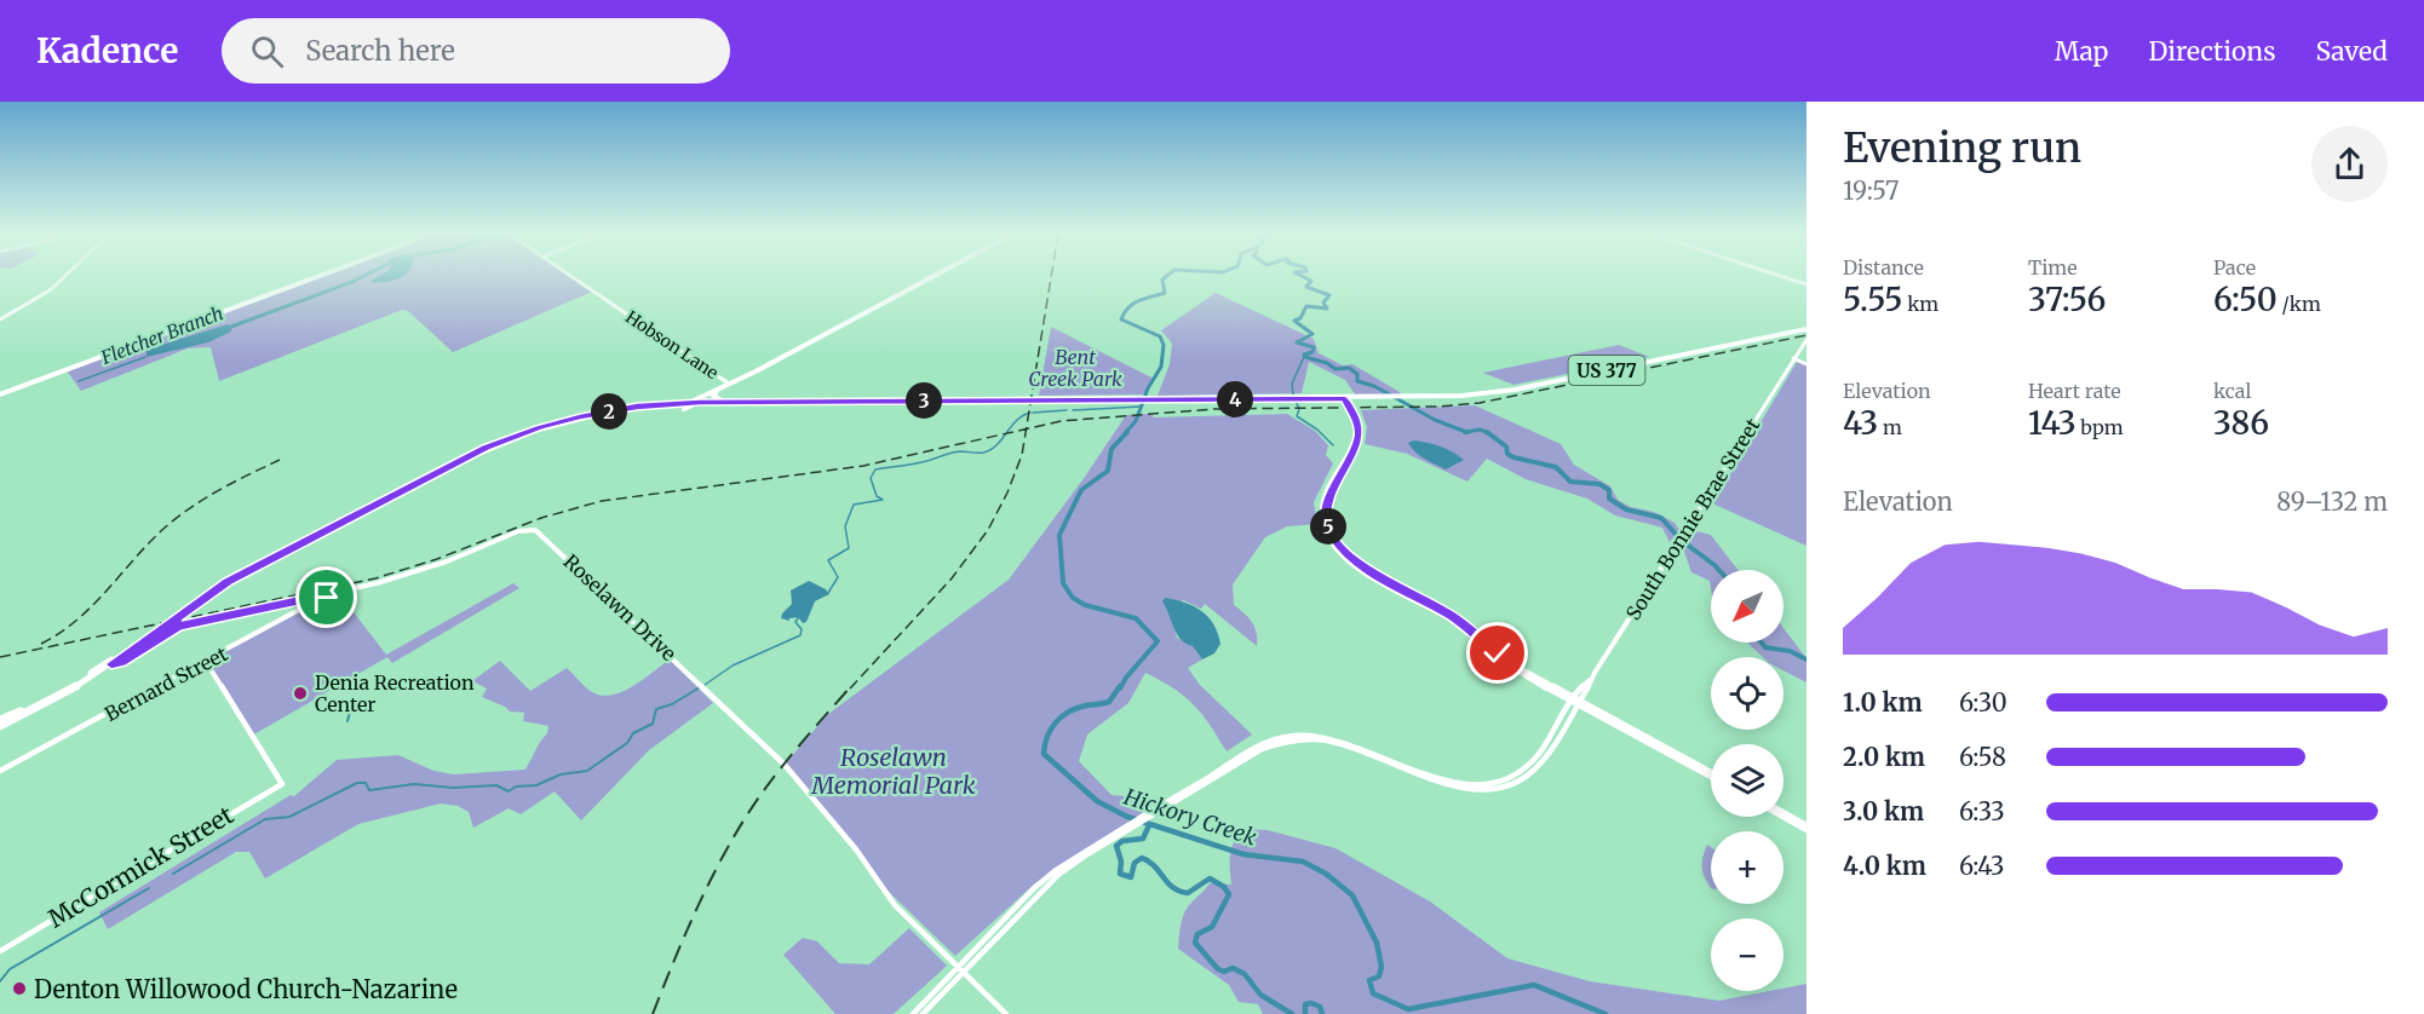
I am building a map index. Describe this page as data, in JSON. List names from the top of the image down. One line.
{"streets":{"main road":["US 377"],"street":["Hobson Lane","South Bonnie Brae Street","Roselawn Drive","Bernard Street","McCormick Street"]},"crossings":[["US 377","Roselawn Drive"],["South Bonnie Brae Street","Roselawn Drive"],["Roselawn Drive","Bernard Street"],["Bernard Street","McCormick Street"]],"water":["Fletcher Branch","Hickory Creek"],"parks":["Bent Creek Park","Roselawn Memorial Park"],"places":["Denia Recreation Center","Denton Willowood Church-Nazarine"],"north":"bottom left","page":{"header":"Kadence","search":"Search here","nav":["Map","Directions","Saved"],"heading":["Evening run","19:57"],"stats":[["Distance","5.55 km"],["Time","37:56"],["Pace","6:50 /km"],["Elevation","43 m"],["Heart rate","143 bpm"],["kcal","386"]],"pins":["4","3","2","5"],"chart":["Elevation","89–132 m"],"map_buttons":["+","−"],"list":[{"name":"1.0 km","note":"6:30"},{"name":"2.0 km","note":"6:58"},{"name":"3.0 km","note":"6:33"},{"name":"4.0 km","note":"6:43"}]}}
